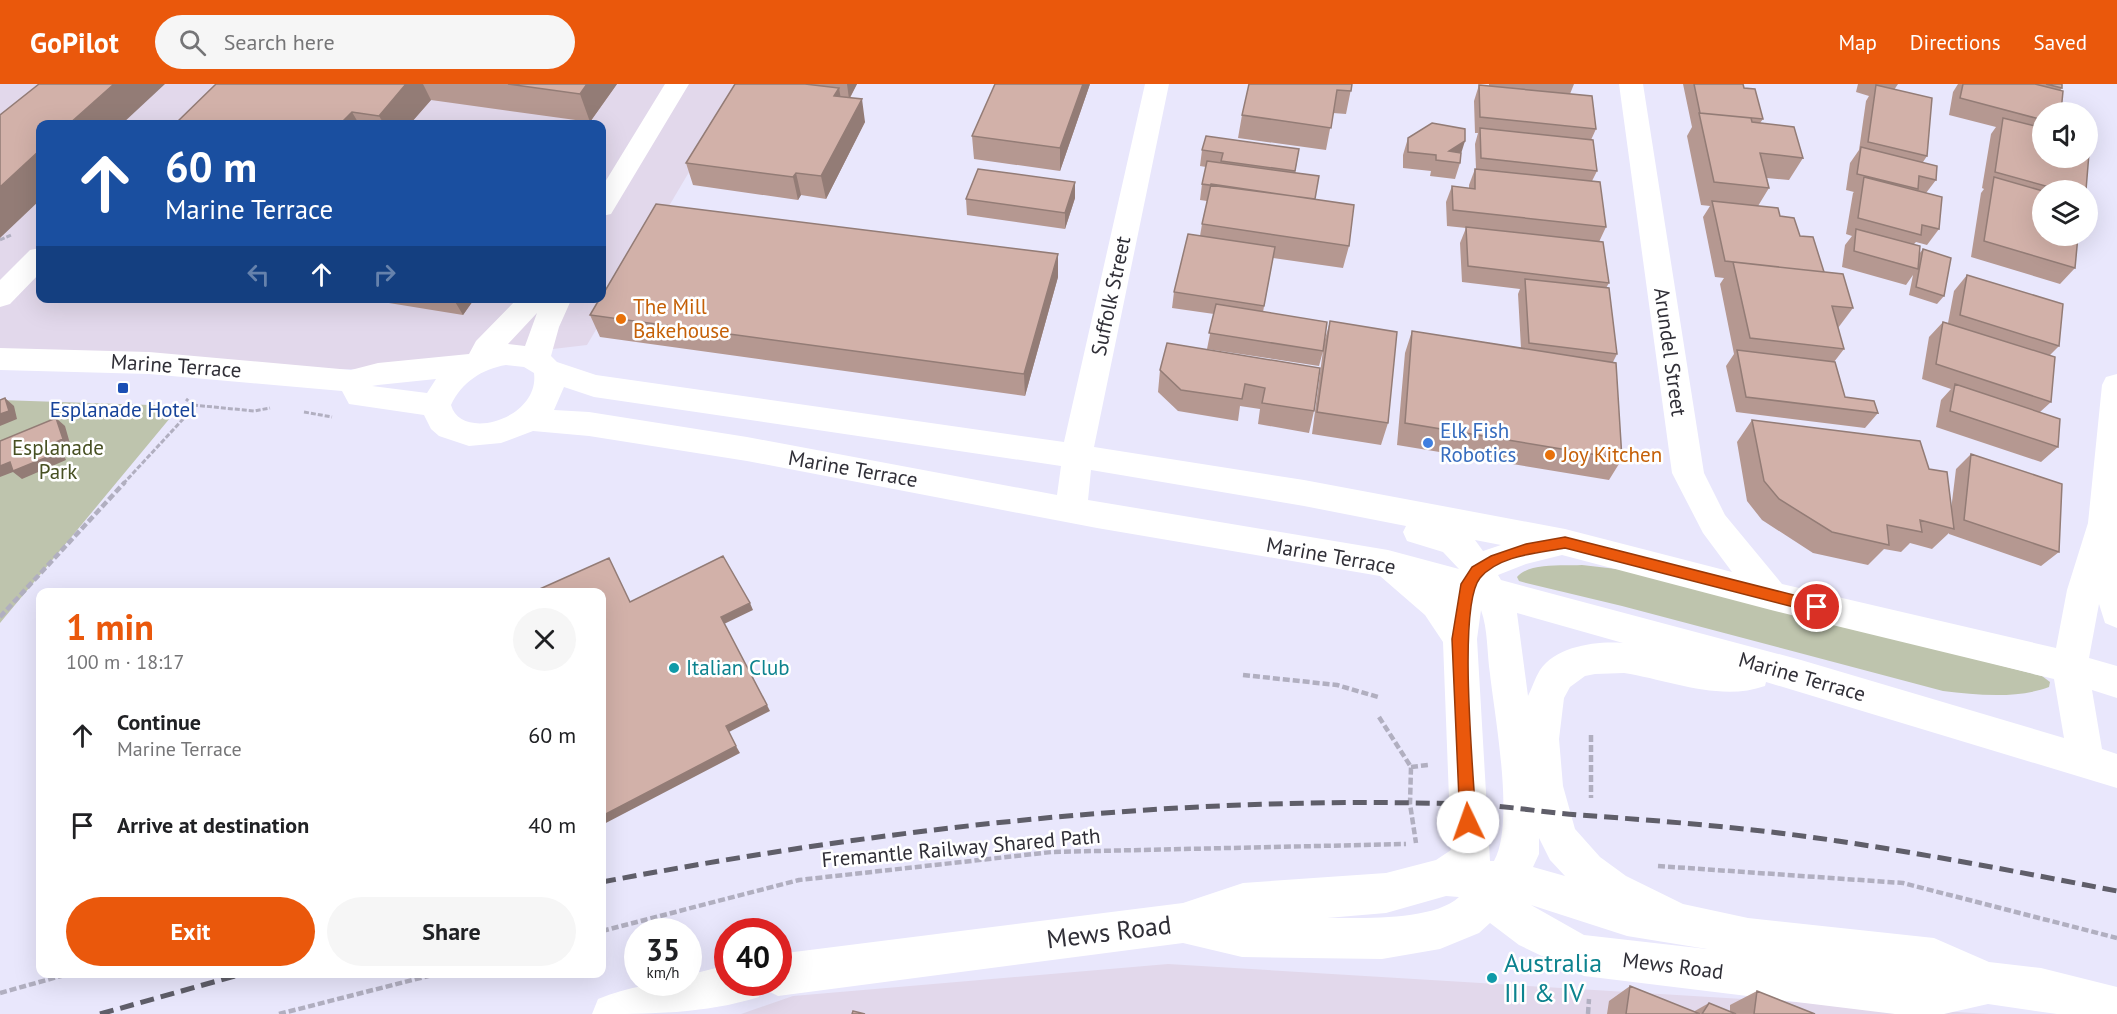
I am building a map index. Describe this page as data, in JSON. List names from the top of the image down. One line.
{"streets":{"street":["Suffolk Street","Arundel Street","Marine Terrace","Mews Road"],"path":["Fremantle Railway Shared Path"]},"crossings":[["Suffolk Street","Marine Terrace"],["Arundel Street","Marine Terrace"],["Marine Terrace","Mews Road"],["Fremantle Railway Shared Path","Mews Road"]],"parks":["Esplanade Park"],"places":{"other":["The Mill Bakehouse","Elk Fish Robotics","Joy Kitchen","Italian Club","Australia III & IV"],"transit":["Esplanade Hotel"]},"page":{"header":"GoPilot","search":"Search here","nav":["Map","Directions","Saved"],"turn":["60 m","Marine Terrace"],"heading":["1 min","100 m · 18:17"],"list":[{"name":"Continue","note":"Marine Terrace","value":"60 m"},{"name":"Arrive at destination","value":"40 m"}],"buttons":["Exit","Share"],"speed":"35 km/h","limit":"40"}}
